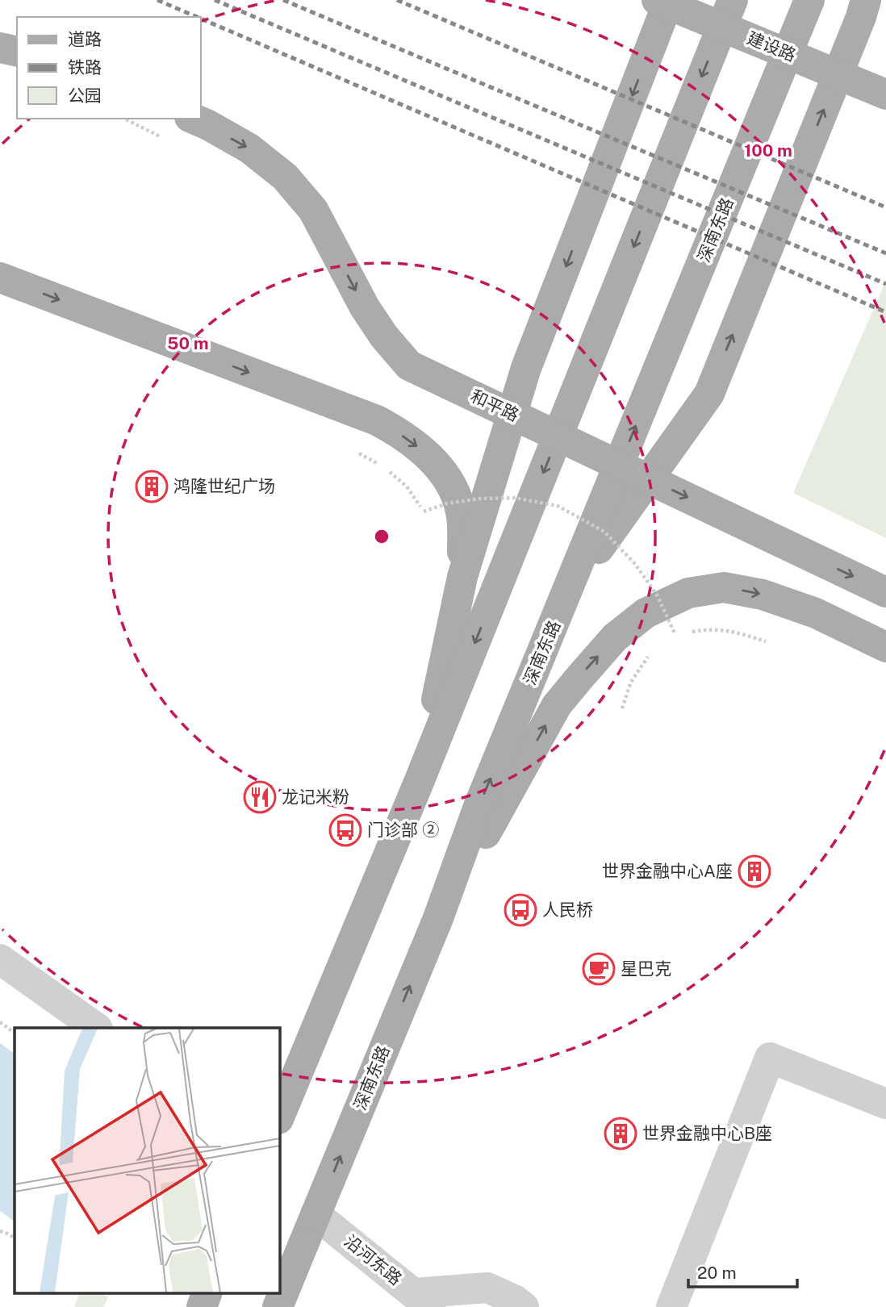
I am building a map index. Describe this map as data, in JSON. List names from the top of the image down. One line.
{"streets":{"main road":["建设路","深南东路","和平路"],"street":["沿河东路"]},"crossings":[["深南东路","沿河东路"]],"places":{"building":["鸿隆世纪广场","世界金融中心A座","世界金融中心B座"],"restaurant":["龙记米粉"],"bus stop":["门诊部 ②","人民桥"],"cafe":["星巴克"]},"legend":["道路","铁路","公园"],"scale_bar":"20 m","rings":["100 m","50 m"]}
